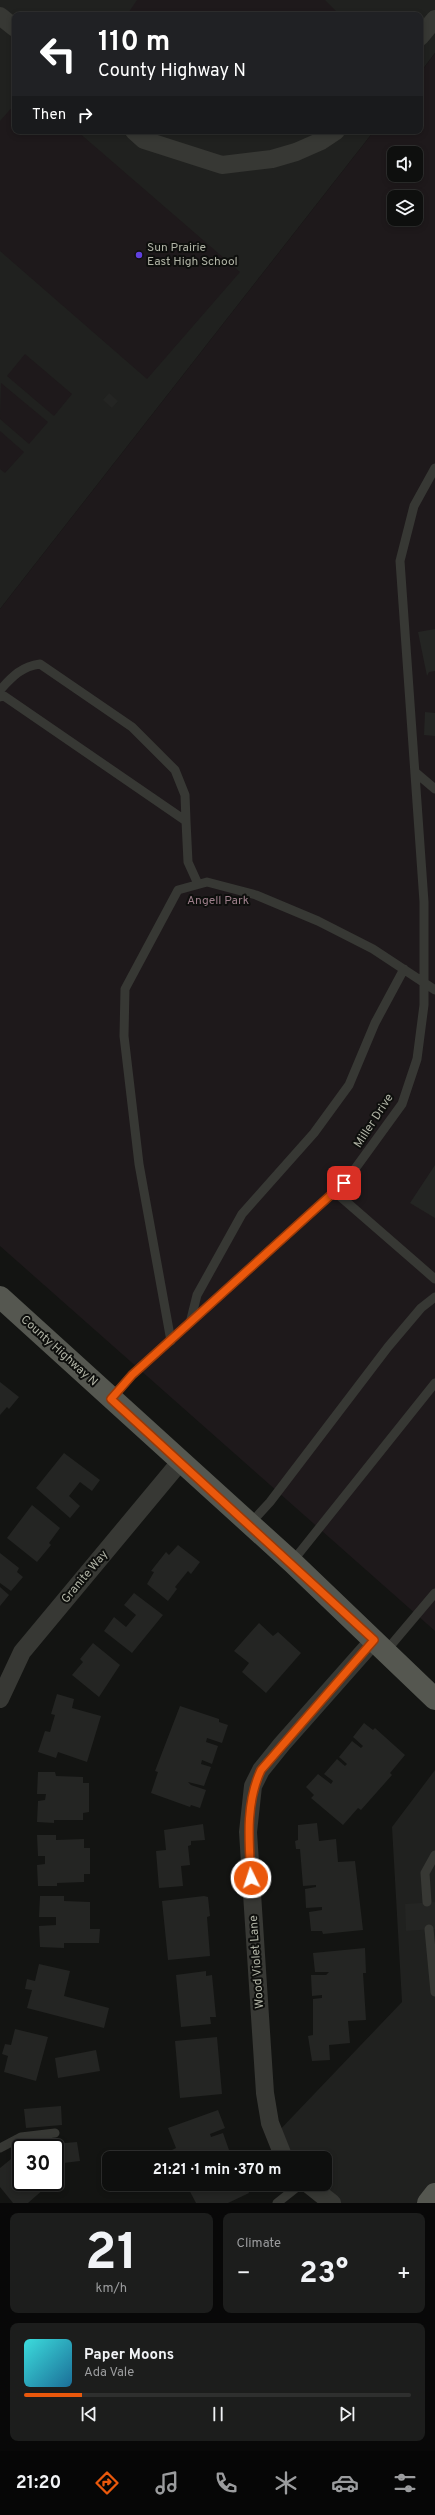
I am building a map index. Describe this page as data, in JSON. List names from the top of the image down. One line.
{"streets":{"main road":["County Highway N"],"street":["Granite Way","Wood Violet Lane"],"lane":["Miller Drive"]},"crossings":[["Miller Drive","County Highway N"],["County Highway N","Granite Way"],["County Highway N","Wood Violet Lane"]],"parks":["Angell Park"],"places":["Sun Prairie East High School"],"page":{"turn":["110 m","County Highway N"],"then":"Then","limit":"30","trip":"21:21 · 1 min · 370 m","tile":[["21","km/h"],"Climate"],"heat":["−","23°","+"],"song":["Paper Moons","Ada Vale"],"tabs":"21:20"}}
